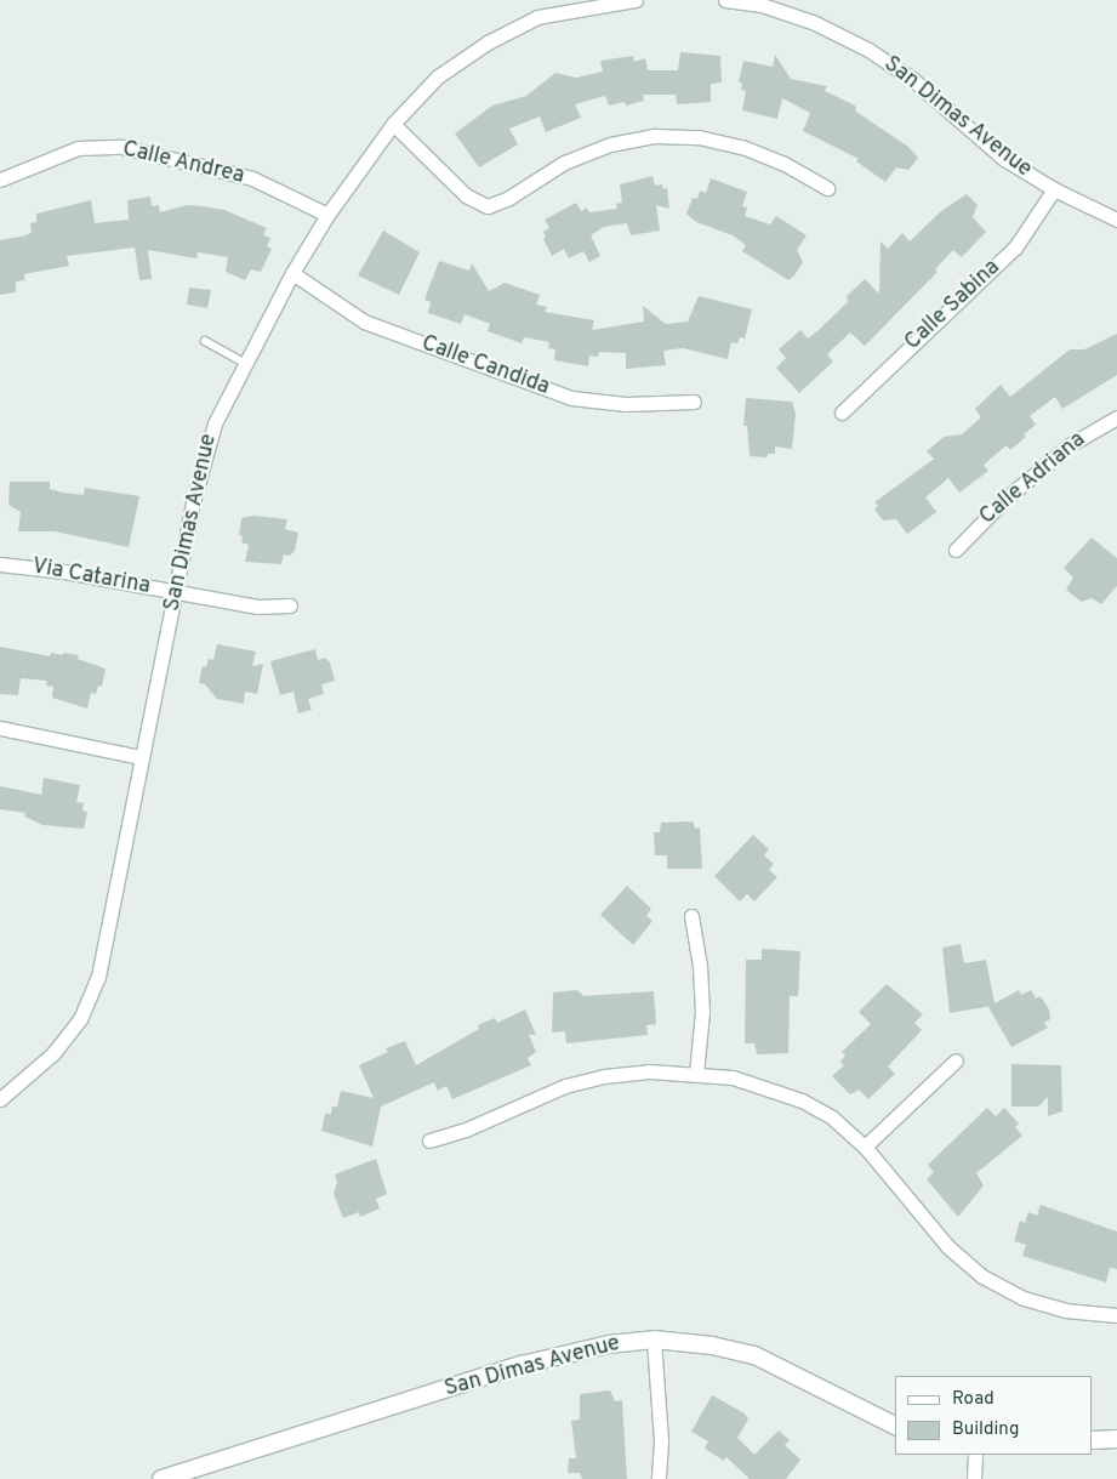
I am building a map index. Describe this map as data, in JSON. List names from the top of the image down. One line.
{"streets":{"street":["San Dimas Avenue","Calle Andrea","Calle Sabina","Calle Candida","Calle Adriana","Via Catarina"]},"crossings":[["San Dimas Avenue","Calle Andrea"],["San Dimas Avenue","Calle Sabina"],["San Dimas Avenue","Calle Candida"],["San Dimas Avenue","Via Catarina"]],"legend":["Road","Building"]}
